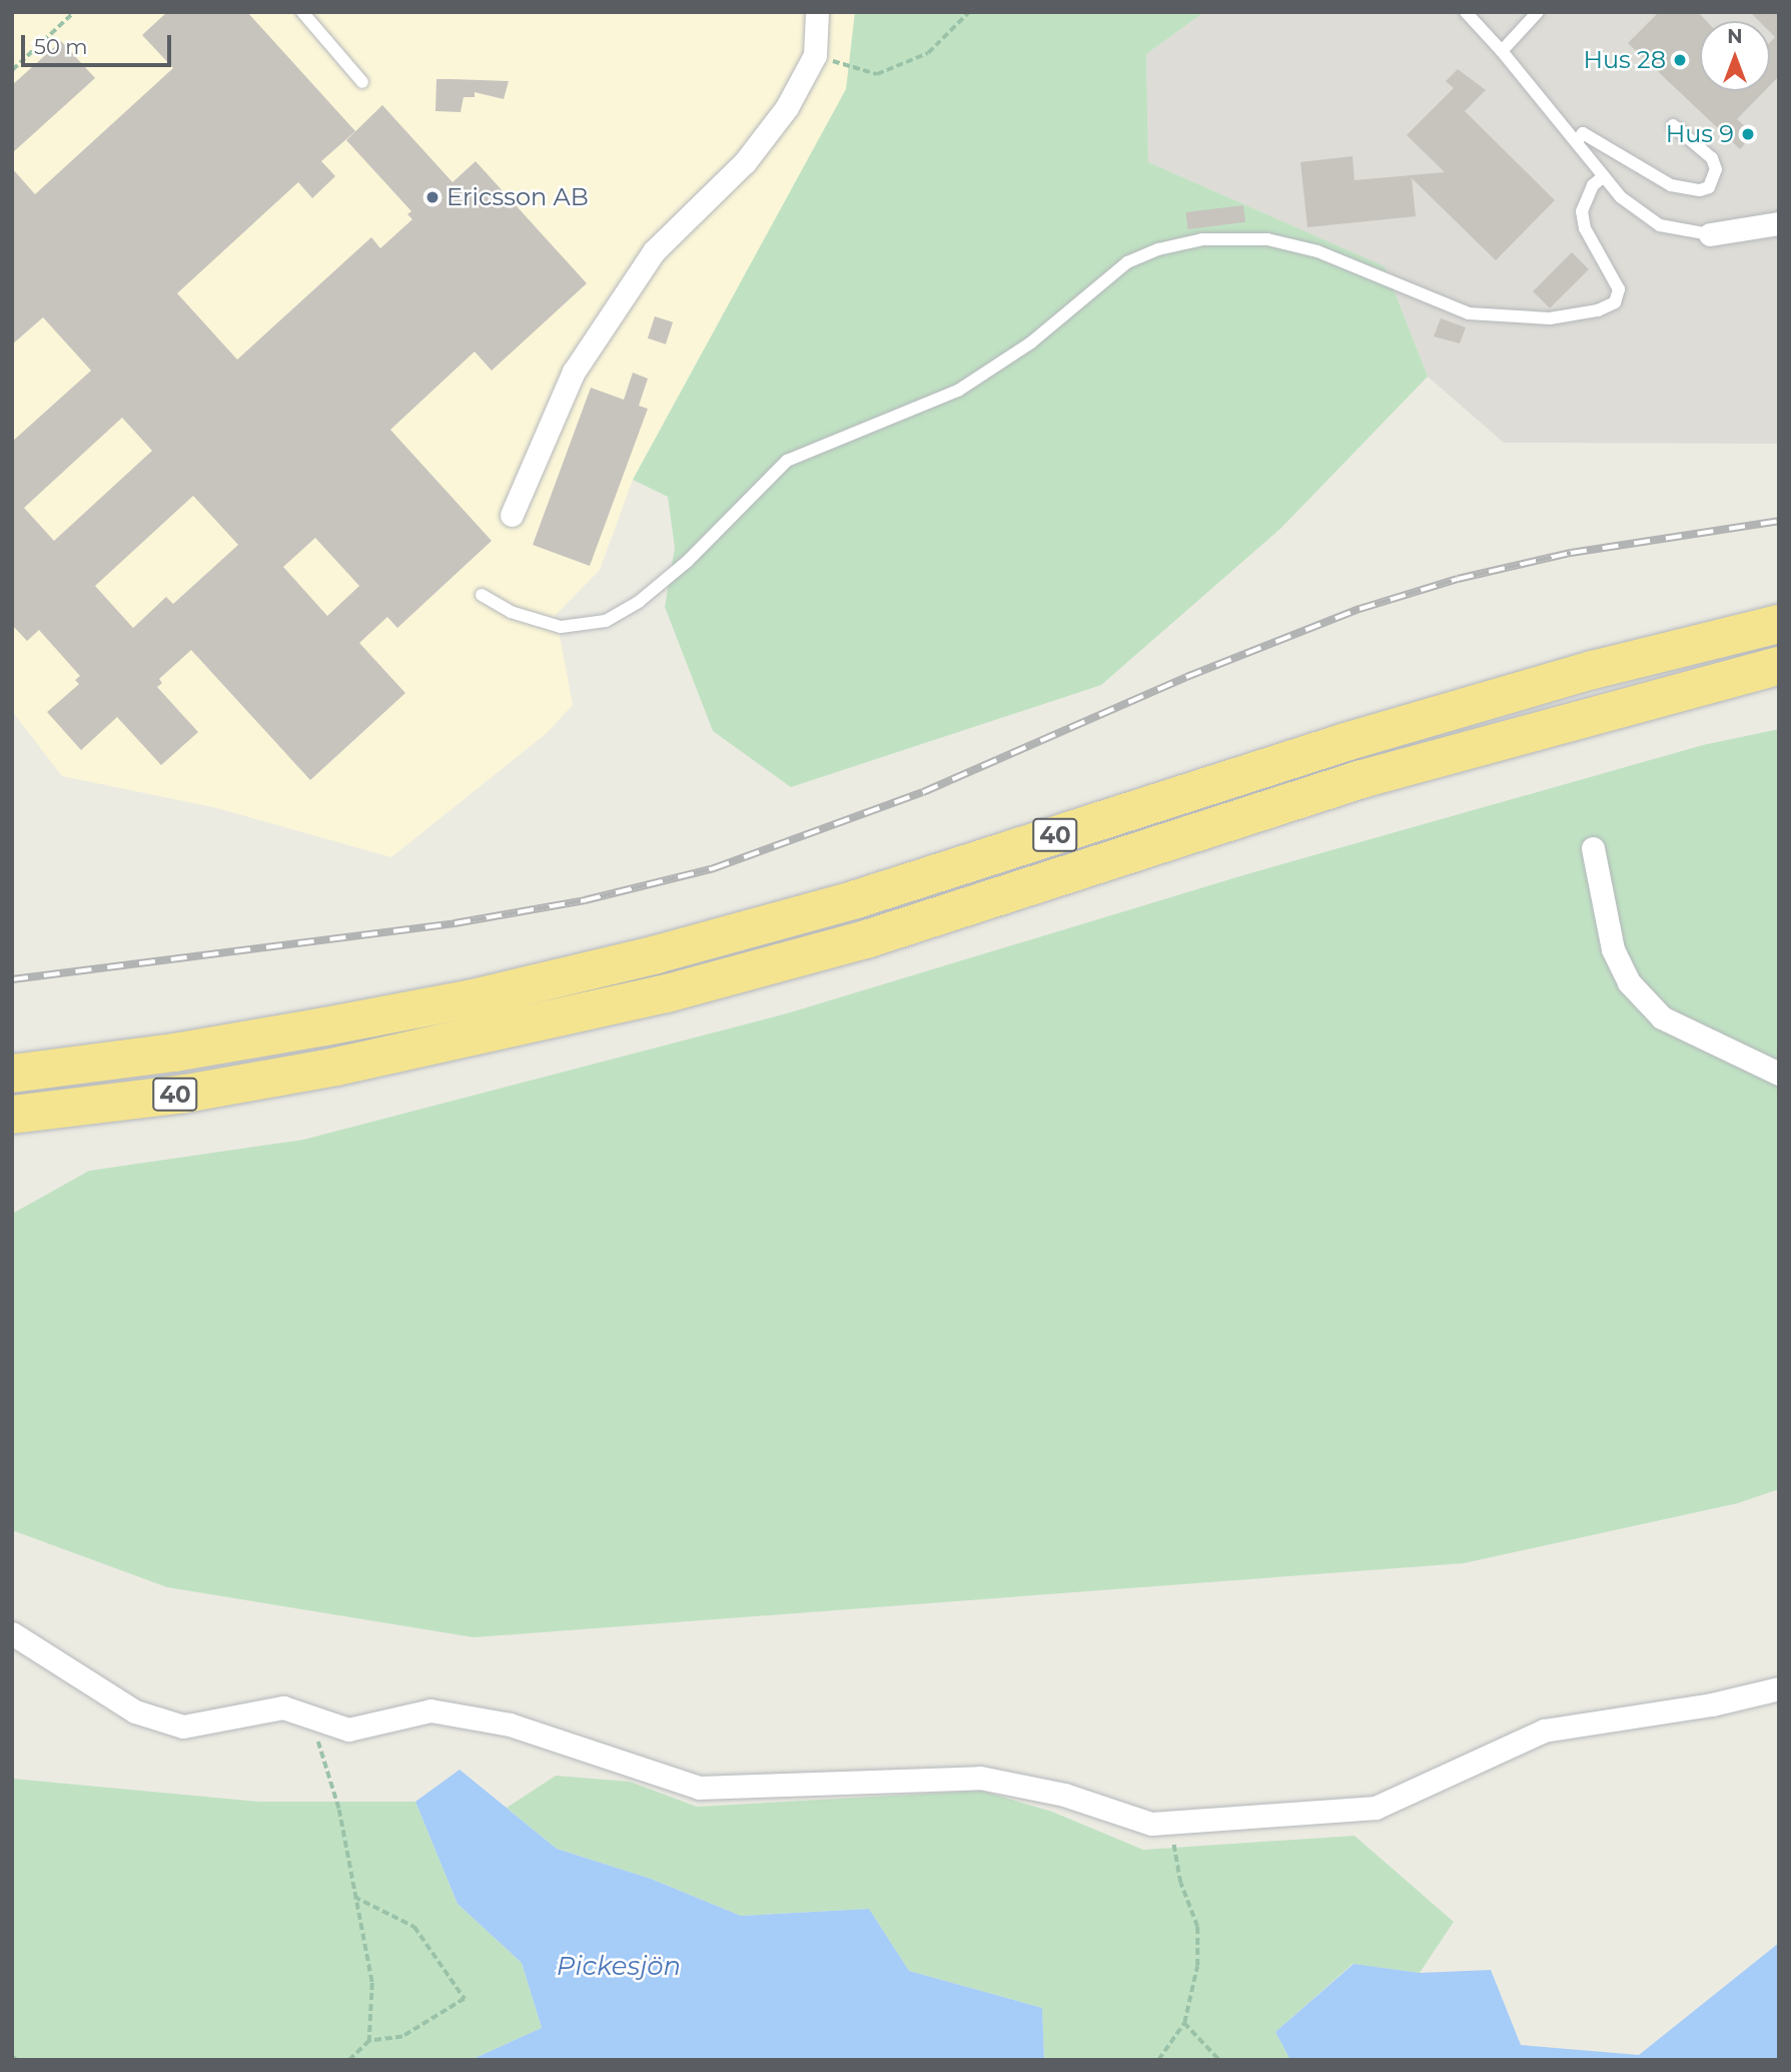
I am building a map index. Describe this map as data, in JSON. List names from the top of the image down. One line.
{"streets":{"highway":["40"]},"water":["Pickesjön"],"places":["Hus 28","Hus 9","Ericsson AB"],"scale_bar":"50 m","north":"top"}
